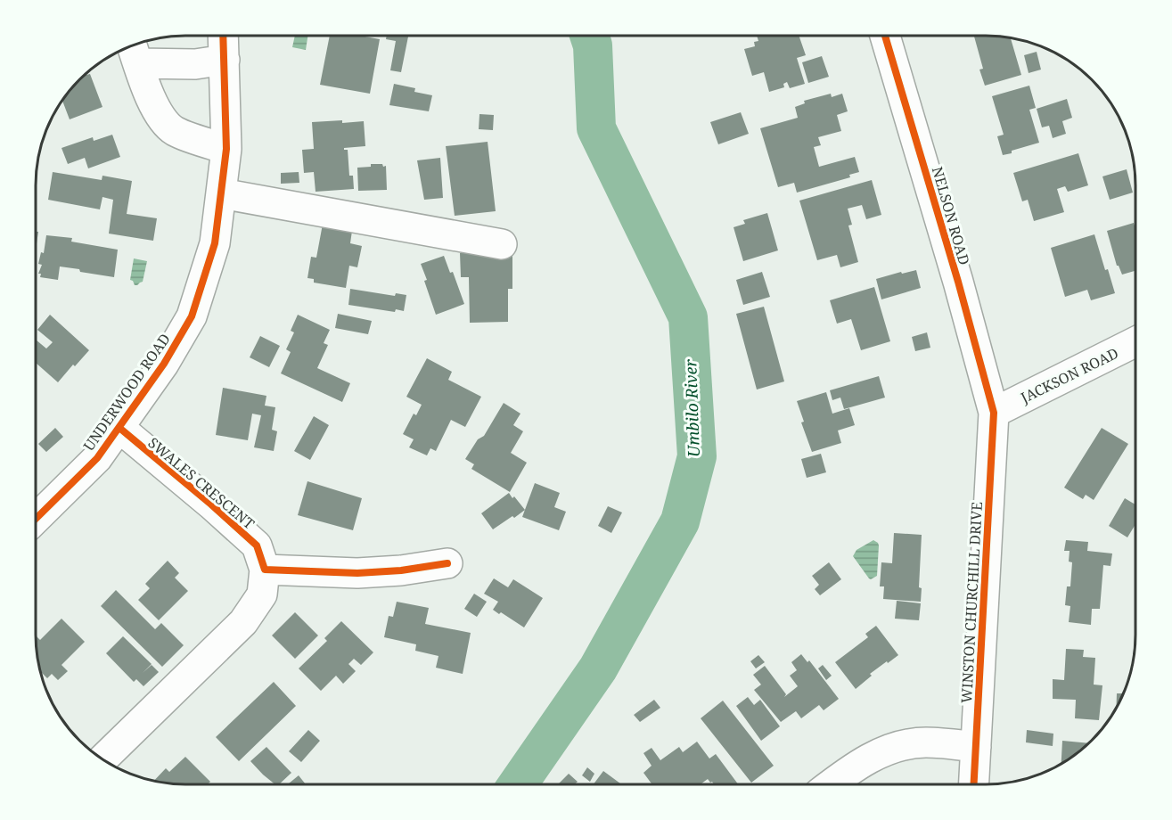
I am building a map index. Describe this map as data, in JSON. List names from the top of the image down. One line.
{"streets":{"street":["NELSON ROAD","JACKSON ROAD","UNDERWOOD ROAD","SWALES CRESCENT","WINSTON CHURCHILL DRIVE"]},"crossings":[["NELSON ROAD","JACKSON ROAD"],["NELSON ROAD","WINSTON CHURCHILL DRIVE"],["JACKSON ROAD","WINSTON CHURCHILL DRIVE"],["UNDERWOOD ROAD","SWALES CRESCENT"]],"water":["Umbilo River"]}
